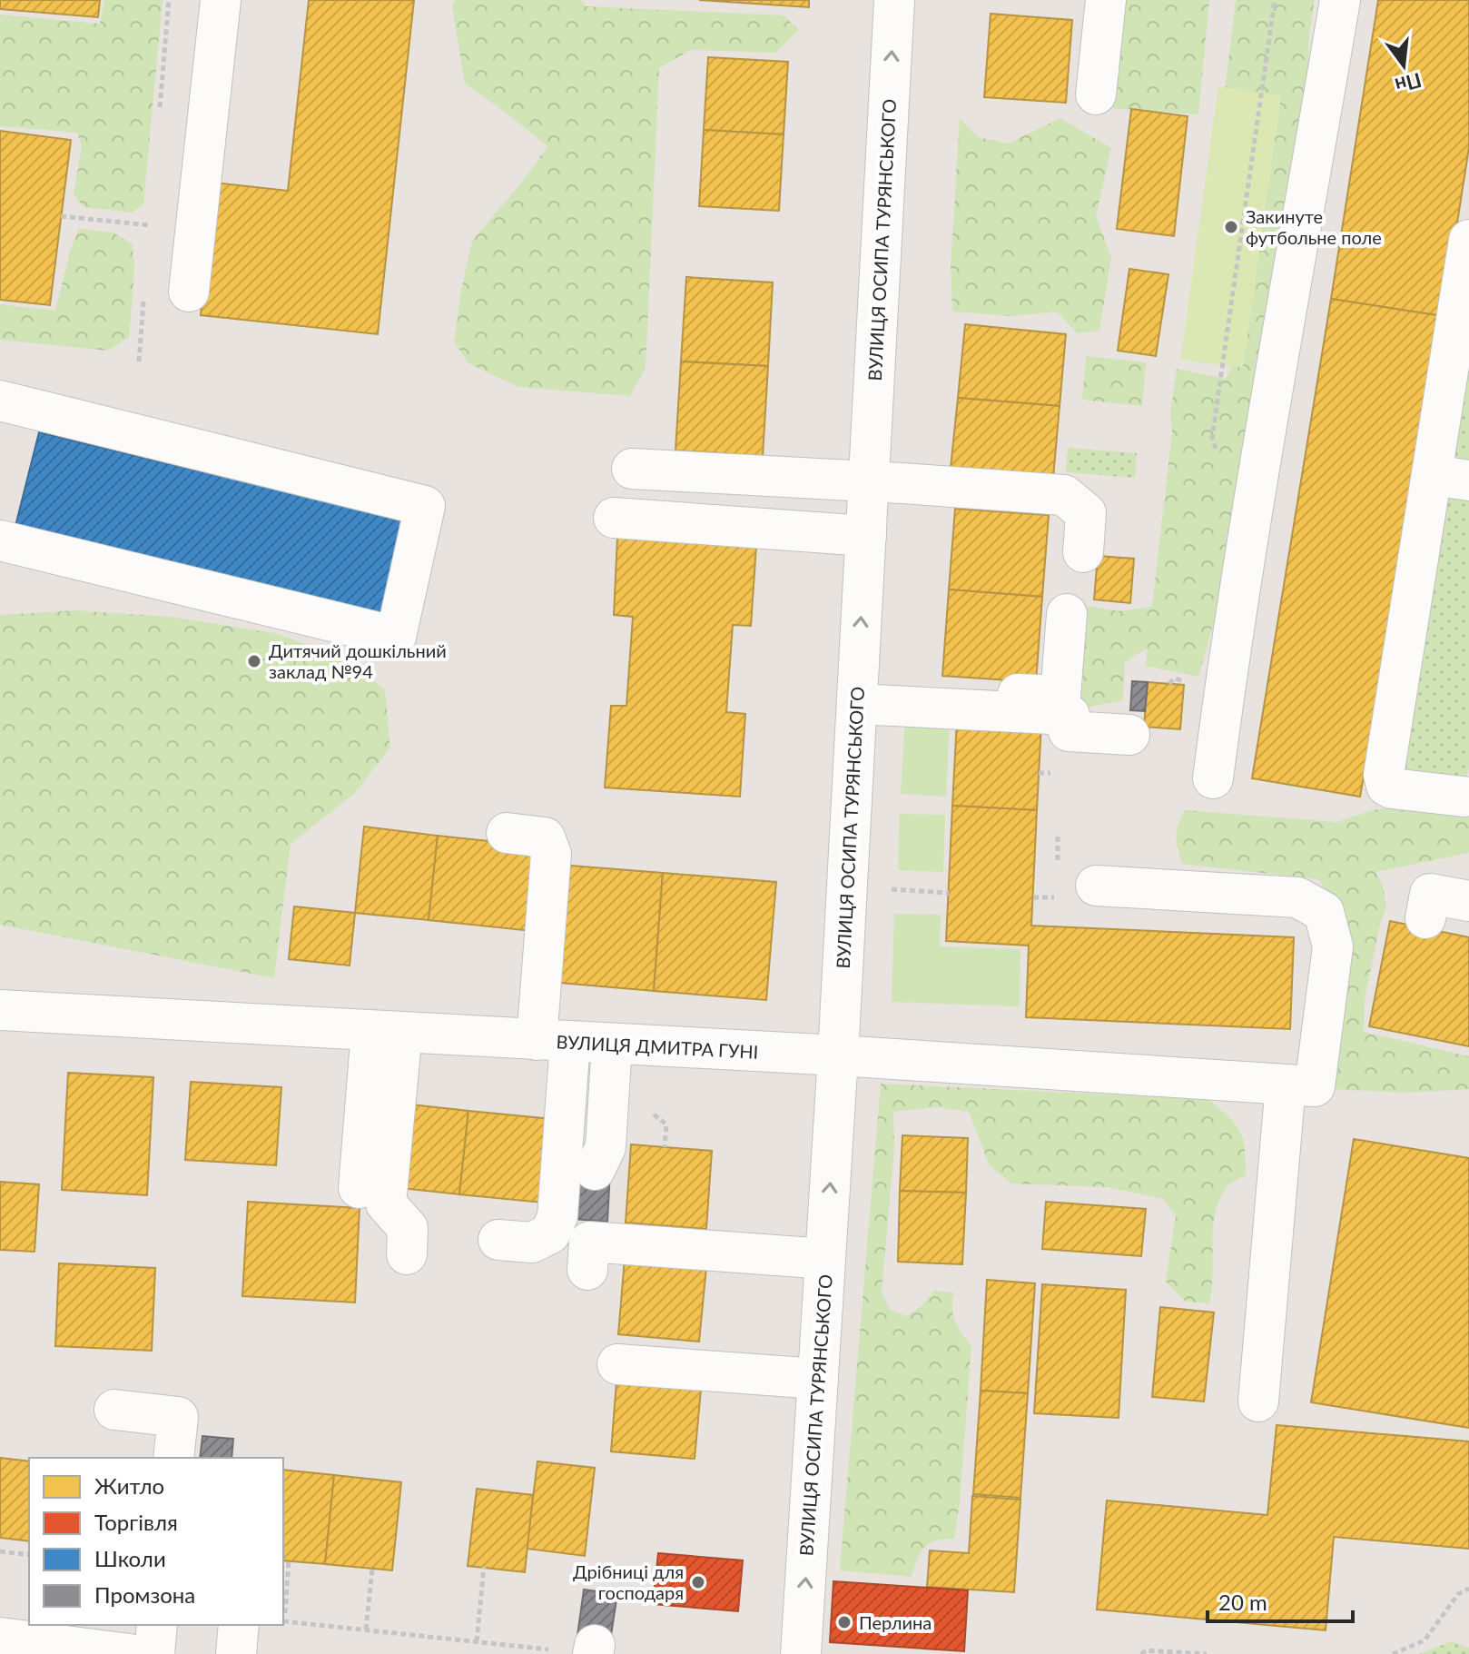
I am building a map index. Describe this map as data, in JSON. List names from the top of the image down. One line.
{"streets":{"street":["ВУЛИЦЯ ОСИПА ТУРЯНСЬКОГО","ВУЛИЦЯ ДМИТРА ГУНІ"]},"crossings":[["ВУЛИЦЯ ОСИПА ТУРЯНСЬКОГО","ВУЛИЦЯ ДМИТРА ГУНІ"]],"one_way":["ВУЛИЦЯ ОСИПА ТУРЯНСЬКОГО"],"places":["Закинуте футбольне поле","Дитячий дошкільний заклад №94","Дрібниці для господаря","Перлина"],"legend":["Житло","Торгівля","Школи","Промзона"],"scale_bar":"20 m","north":"bottom"}
